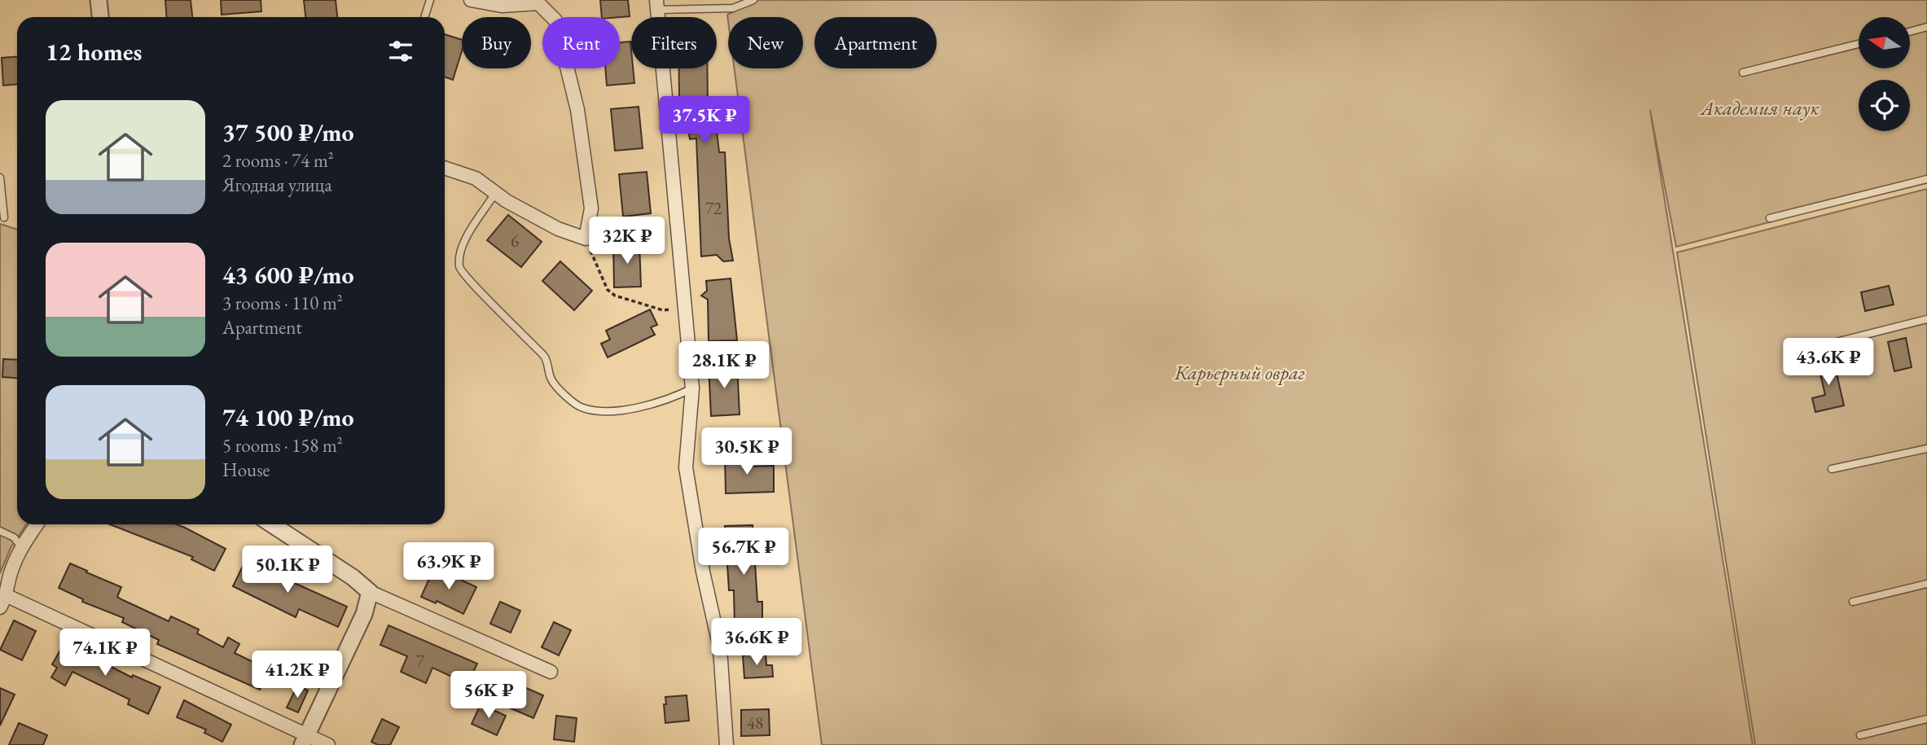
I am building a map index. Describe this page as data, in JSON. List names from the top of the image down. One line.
{"parks":["Академия наук","Карьерный овраг"],"house_numbers":["72","6","7","48"],"north":"left","page":{"chip":["Buy","Rent","Filters","New","Apartment"],"heading":"12 homes","list":[{"name":"37 500 ₽/mo","note":"2 rooms · 74 m² · Ягодная улица"},{"name":"43 600 ₽/mo","note":"3 rooms · 110 m² · Apartment"},{"name":"74 100 ₽/mo","note":"5 rooms · 158 m² · House"}],"price":["37.5K ₽","32K ₽","43.6K ₽","28.1K ₽","30.5K ₽","56.7K ₽","63.9K ₽","50.1K ₽","36.6K ₽","74.1K ₽","41.2K ₽","56K ₽"]}}
